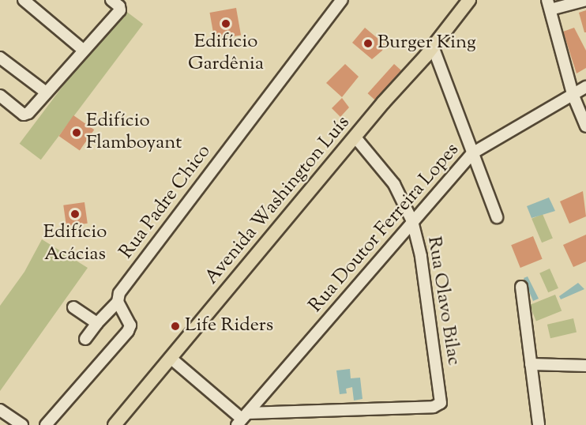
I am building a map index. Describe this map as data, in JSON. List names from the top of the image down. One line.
{"streets":{"main road":["Avenida Washington Luís"],"street":["Rua Padre Chico","Rua Doutor Ferreira Lopes","Rua Olavo Bilac"]},"crossings":[["Avenida Washington Luís","Rua Olavo Bilac"],["Rua Doutor Ferreira Lopes","Rua Olavo Bilac"]],"places":["Edifício Gardênia","Burger King","Edifício Flamboyant","Edifício Acácias","Life Riders"]}
